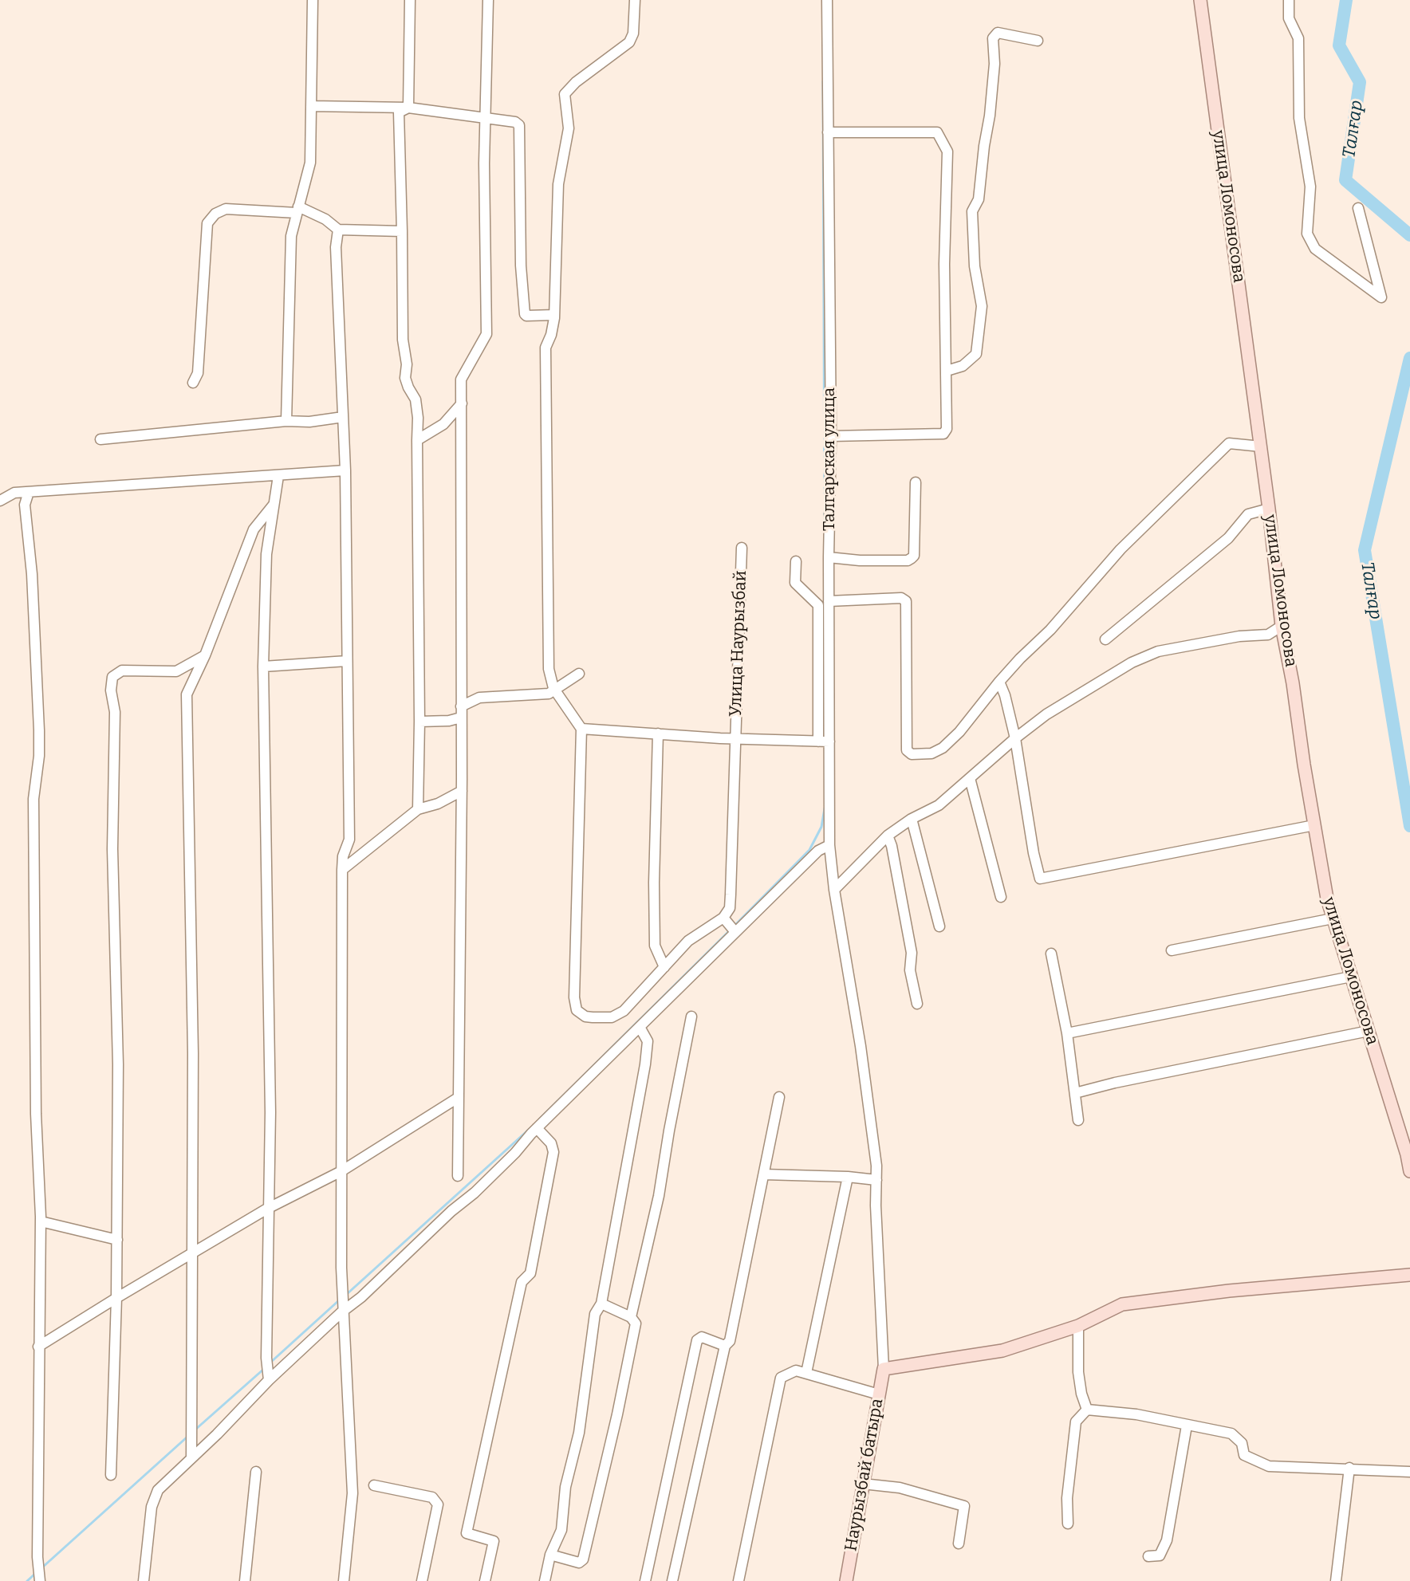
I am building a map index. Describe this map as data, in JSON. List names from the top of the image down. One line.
{"streets":{"main road":["улица Ломоносова","Наурызбай батыра"],"street":["Талгарская улица","Улица Наурызбай"]},"crossings":[["Талгарская улица","Наурызбай батыра"]],"water":["Талғар"]}
